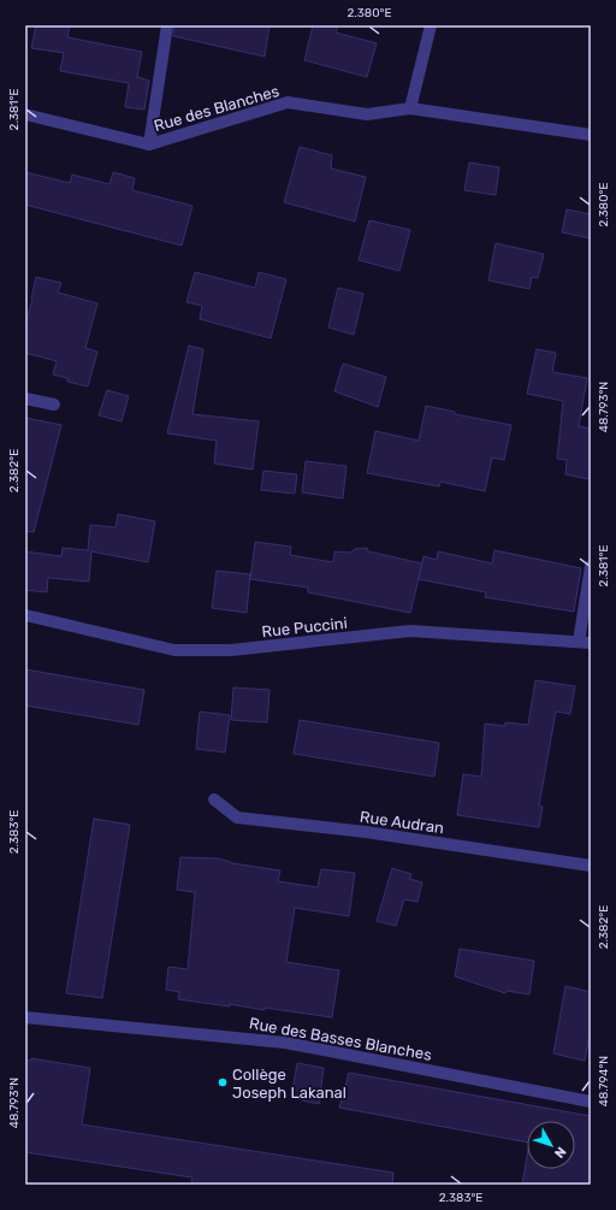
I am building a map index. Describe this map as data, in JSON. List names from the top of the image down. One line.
{"streets":{"street":["Rue des Blanches","Rue Puccini","Rue Audran","Rue des Basses Blanches"]},"places":["Collège Joseph Lakanal"],"north":"bottom right","coordinates":["2.380°E","2.381°E","48.793°N","2.382°E","2.383°E","48.794°N"]}
